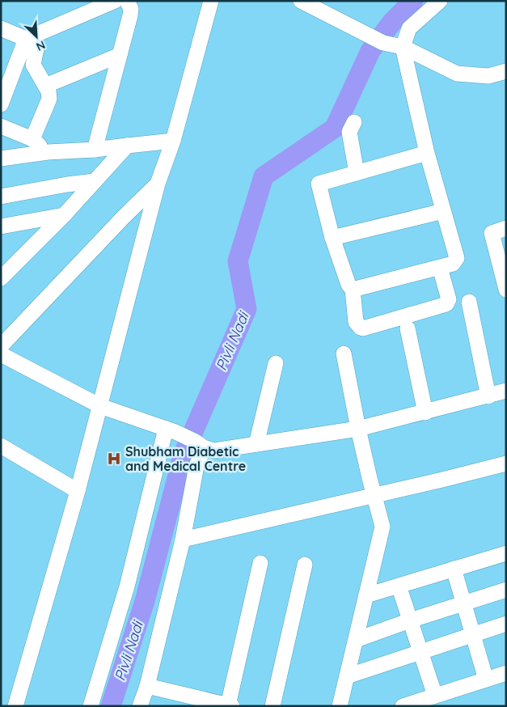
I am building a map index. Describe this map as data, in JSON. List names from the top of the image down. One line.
{"water":["Pivli Nadi"],"places":{"hospital":["Shubham Diabetic and Medical Centre"]},"north":"bottom right"}
